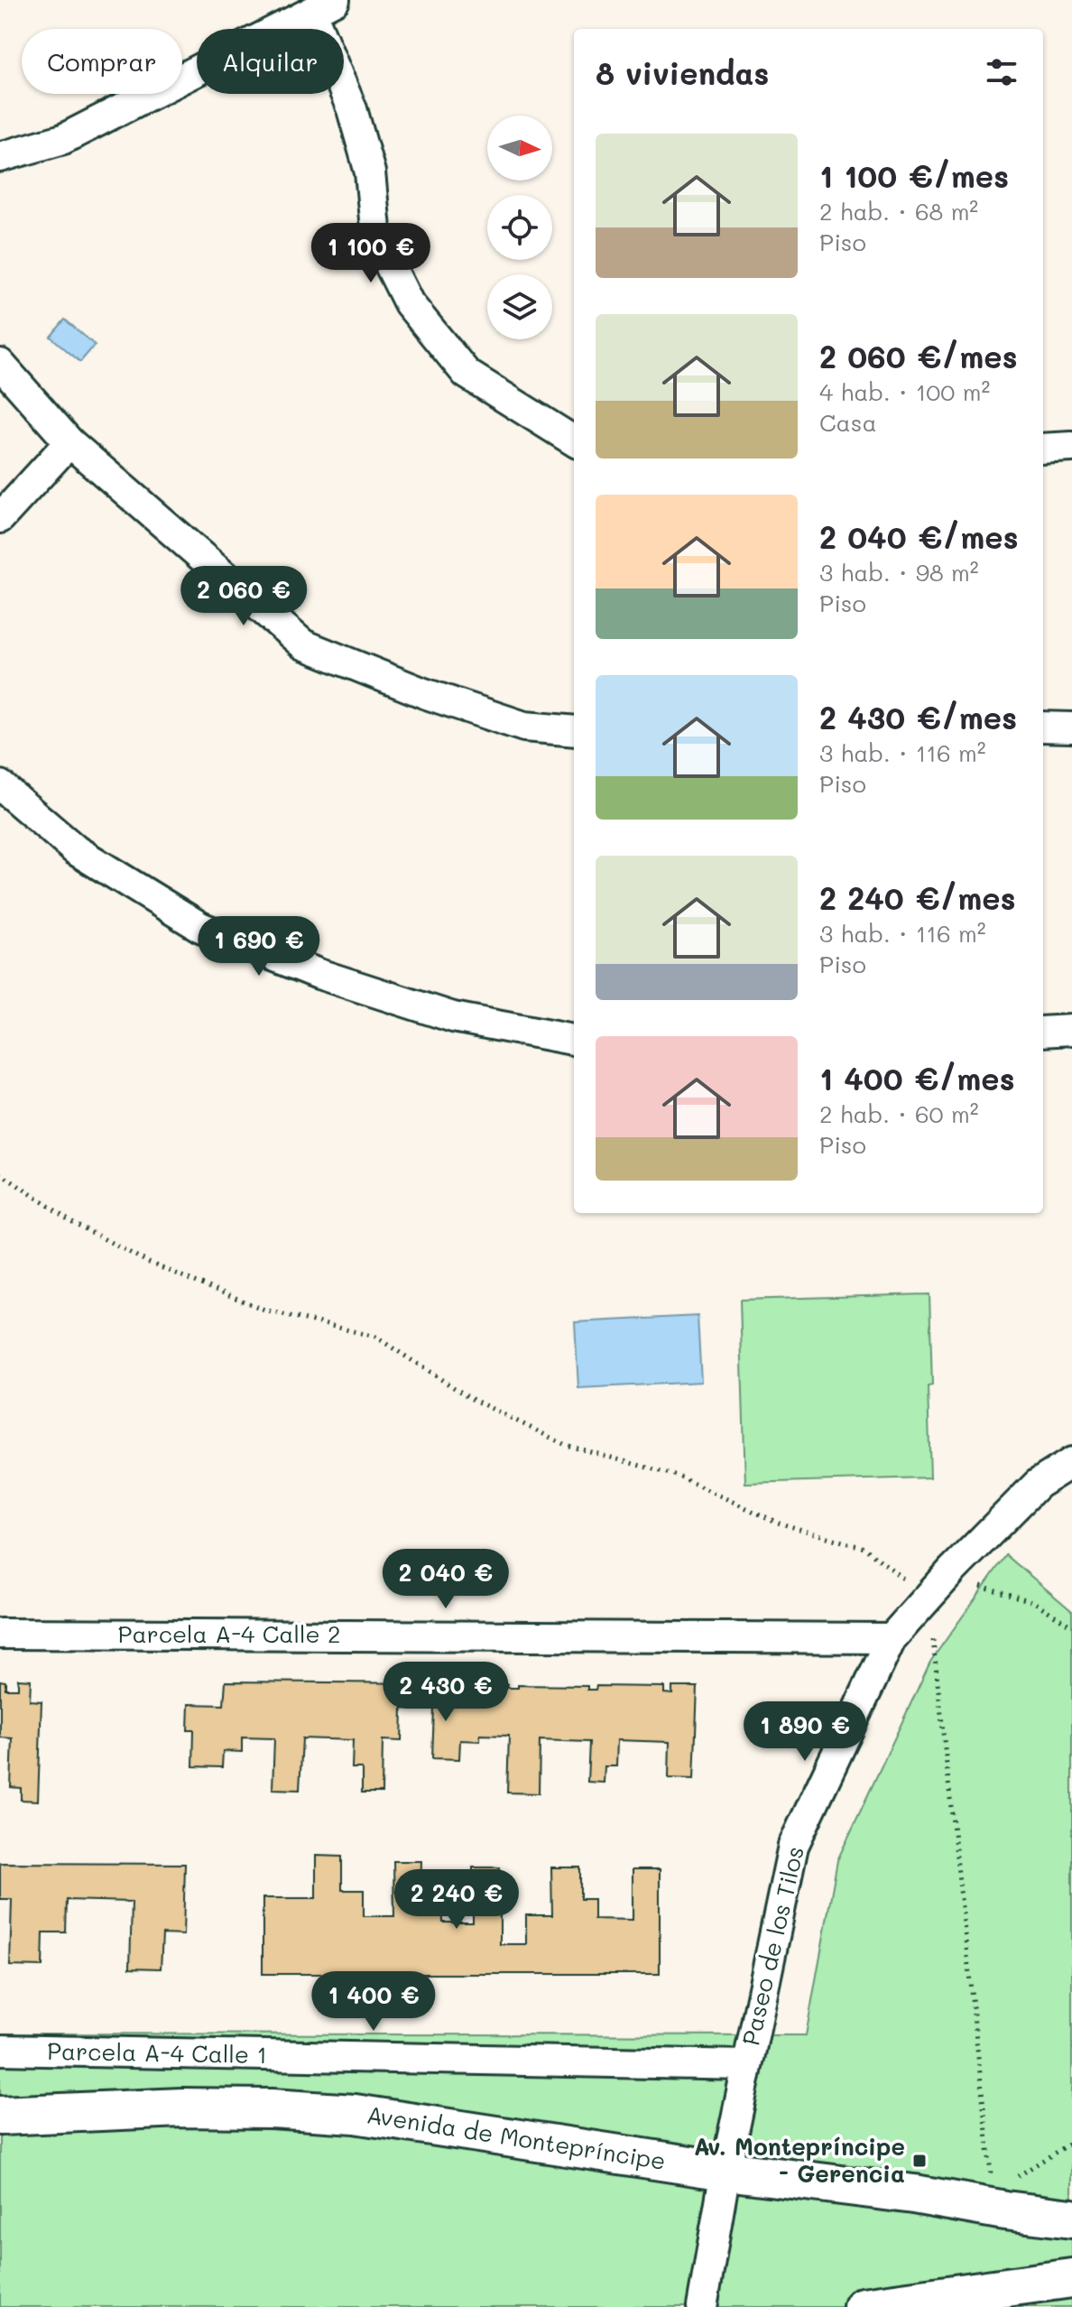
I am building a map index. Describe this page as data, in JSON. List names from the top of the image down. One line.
{"streets":{"street":["Parcela A-4 Calle 2","Paseo de los Tilos","Parcela A-4 Calle 1","Avenida de Montepríncipe"]},"crossings":[["Parcela A-4 Calle 2","Paseo de los Tilos"],["Paseo de los Tilos","Parcela A-4 Calle 1"],["Paseo de los Tilos","Avenida de Montepríncipe"]],"places":{"transit":["Av. Montepríncipe - Gerencia"]},"north":"right","page":{"chip":["Comprar","Alquilar"],"heading":"8 viviendas","list":[{"name":"1 100 €/mes","note":"2 hab. · 68 m² · Piso"},{"name":"2 060 €/mes","note":"4 hab. · 100 m² · Casa"},{"name":"2 040 €/mes","note":"3 hab. · 98 m² · Piso"},{"name":"2 430 €/mes","note":"3 hab. · 116 m² · Piso"},{"name":"2 240 €/mes","note":"3 hab. · 116 m² · Piso"},{"name":"1 400 €/mes","note":"2 hab. · 60 m² · Piso"}],"price":["1 100 €","2 060 €","1 690 €","2 040 €","2 430 €","1 890 €","2 240 €","1 400 €"]}}
